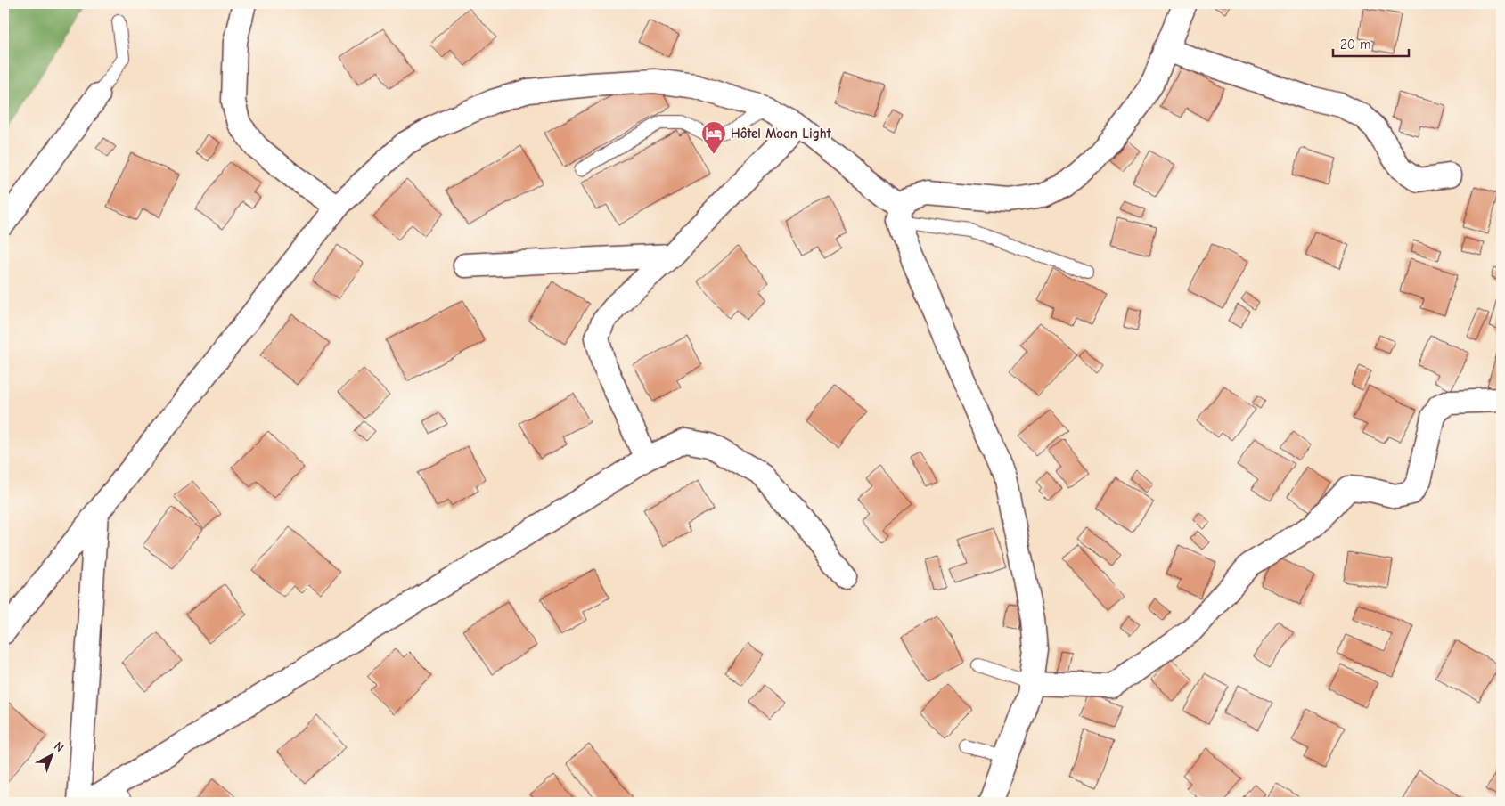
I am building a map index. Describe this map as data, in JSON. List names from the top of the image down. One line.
{"places":{"hotel":["Hôtel Moon Light"]},"scale_bar":"20 m","north":"top right"}
